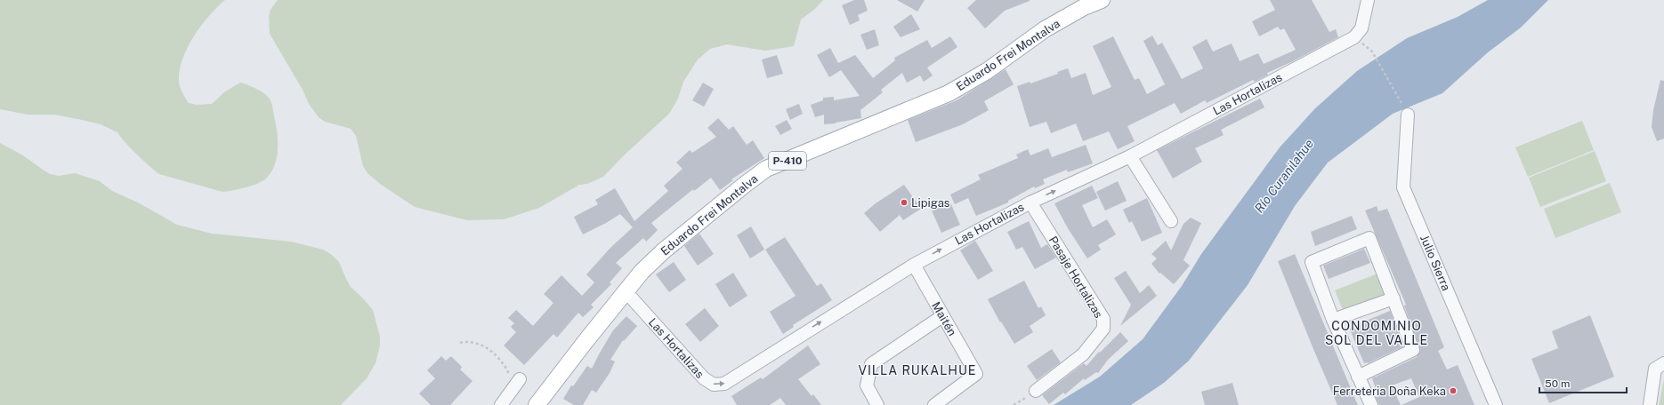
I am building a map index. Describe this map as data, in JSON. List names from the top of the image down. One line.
{"streets":{"main road":["Eduardo Frei Montalva","P-410"],"street":["Las Hortalizas","Julio Sierra","Pasaje Hortalizas","Maitén"]},"crossings":[["Eduardo Frei Montalva","Las Hortalizas"],["Las Hortalizas","Pasaje Hortalizas"],["Las Hortalizas","Maitén"]],"one_way":["Las Hortalizas"],"districts":["CONDOMINIO SOL DEL VALLE","VILLA RUKALHUE"],"water":["Río Curanilahue"],"places":["Lipigas","Ferreteria Doña Keka"],"scale_bar":"50 m"}
